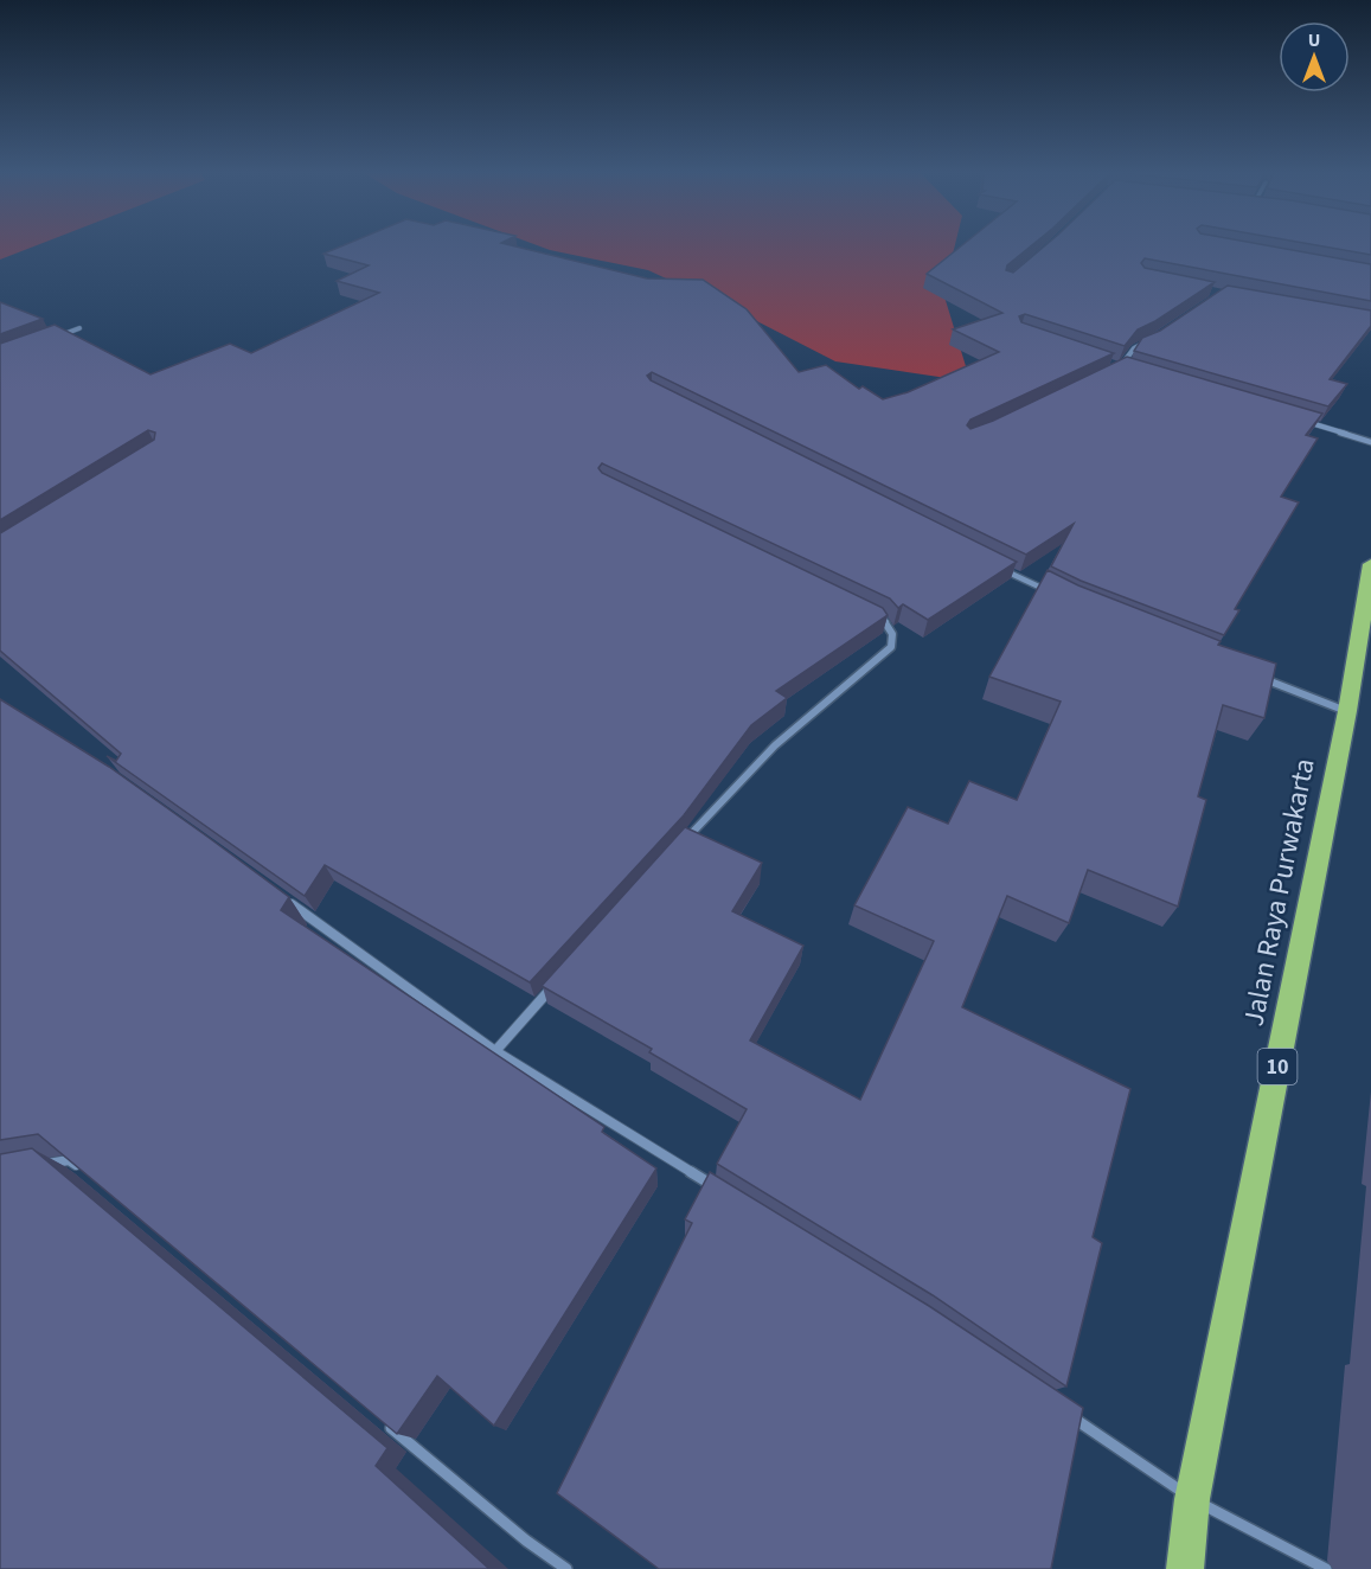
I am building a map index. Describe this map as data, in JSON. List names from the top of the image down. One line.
{"streets":{"highway":["Jalan Raya Purwakarta","10"]},"north":"top"}
